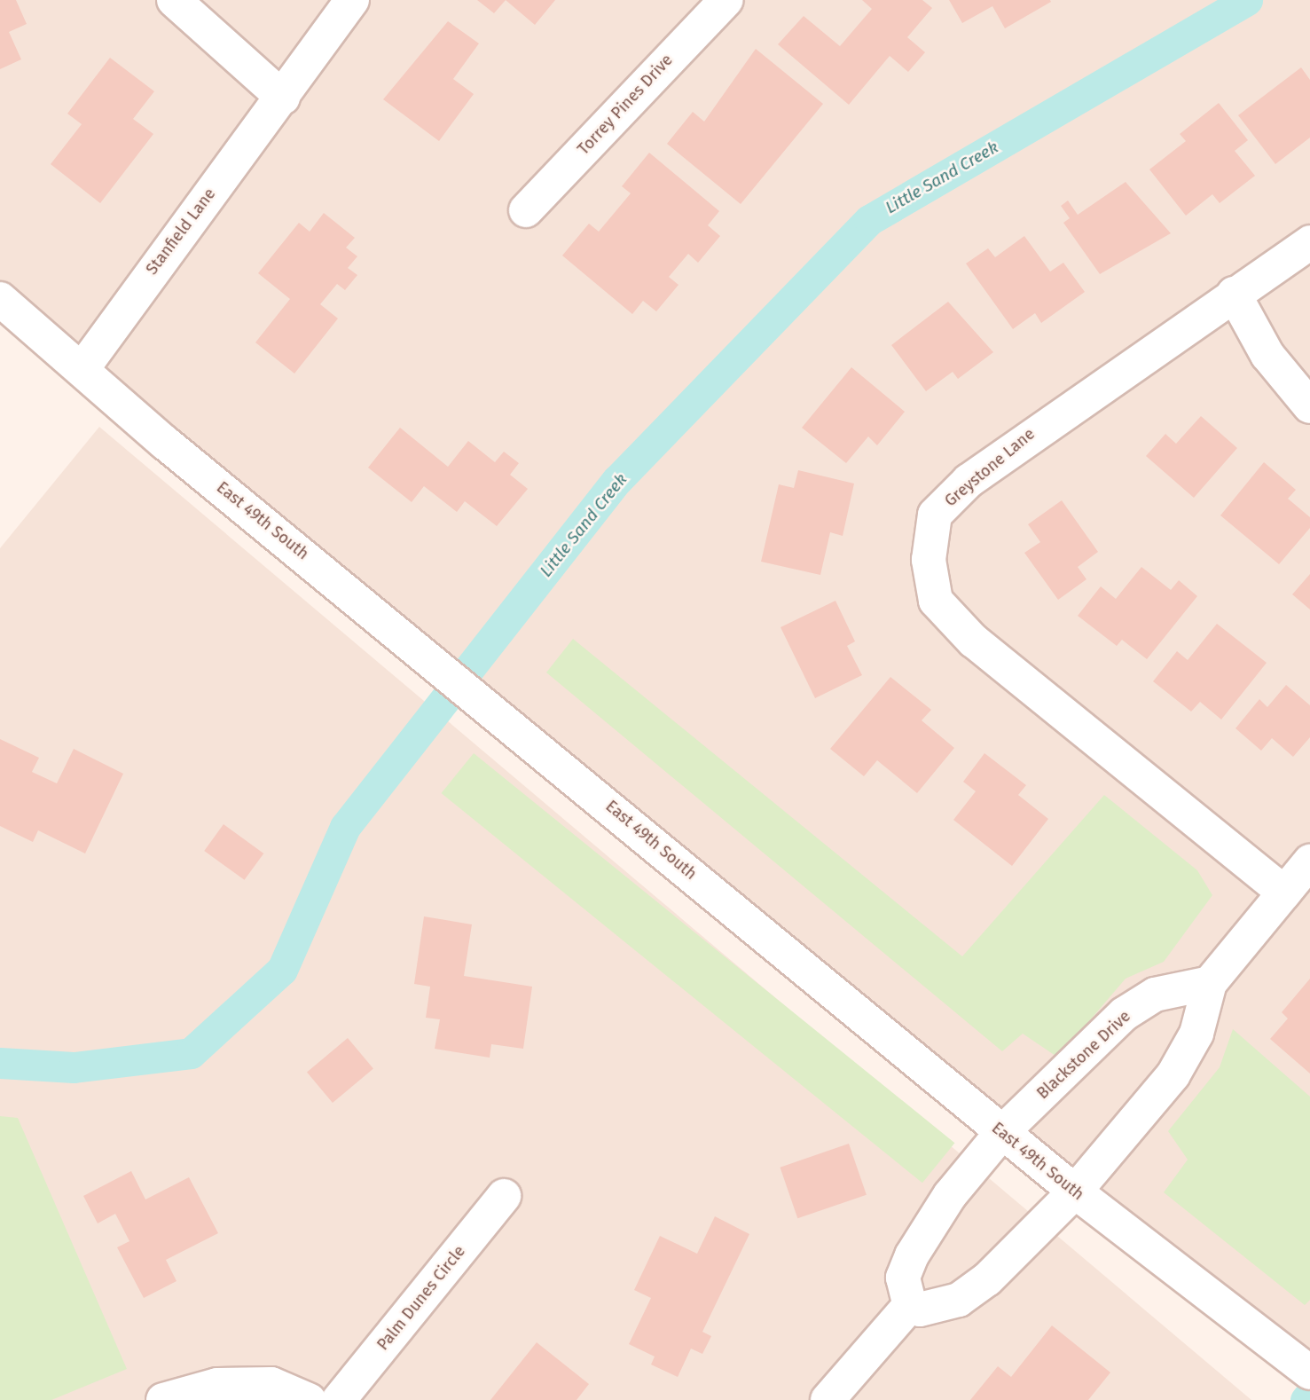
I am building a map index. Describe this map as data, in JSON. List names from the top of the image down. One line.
{"streets":{"street":["Torrey Pines Drive","Stanfield Lane","Greystone Lane","East 49th South","Blackstone Drive","Palm Dunes Circle"]},"crossings":[["Stanfield Lane","East 49th South"],["East 49th South","Blackstone Drive"]],"water":["Little Sand Creek"]}
